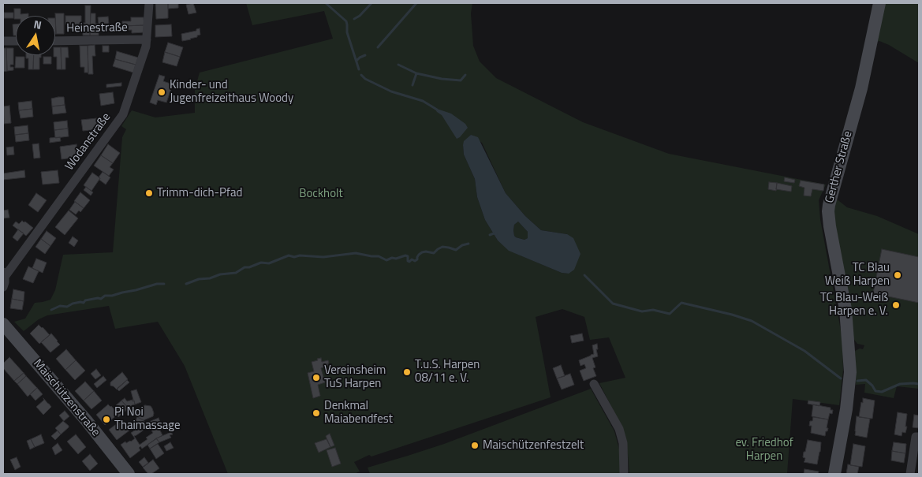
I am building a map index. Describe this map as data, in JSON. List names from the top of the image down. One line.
{"streets":{"street":["Heinestraße","Wodanstraße","Gerther Straße","Maischützenstraße"]},"crossings":[["Heinestraße","Wodanstraße"]],"parks":["Bockholt","ev. Friedhof Harpen"],"places":["Kinder- und Jugenfreizeithaus Woody","Trimm-dich-Pfad","TC Blau Weiß Harpen","TC Blau-Weiß Harpen e. V.","T.u.S. Harpen 08/11 e. V.","Vereinsheim TuS Harpen","Denkmal Maiabendfest","Pi Noi Thaimassage","Maischützenfestzelt"],"north":"top"}
